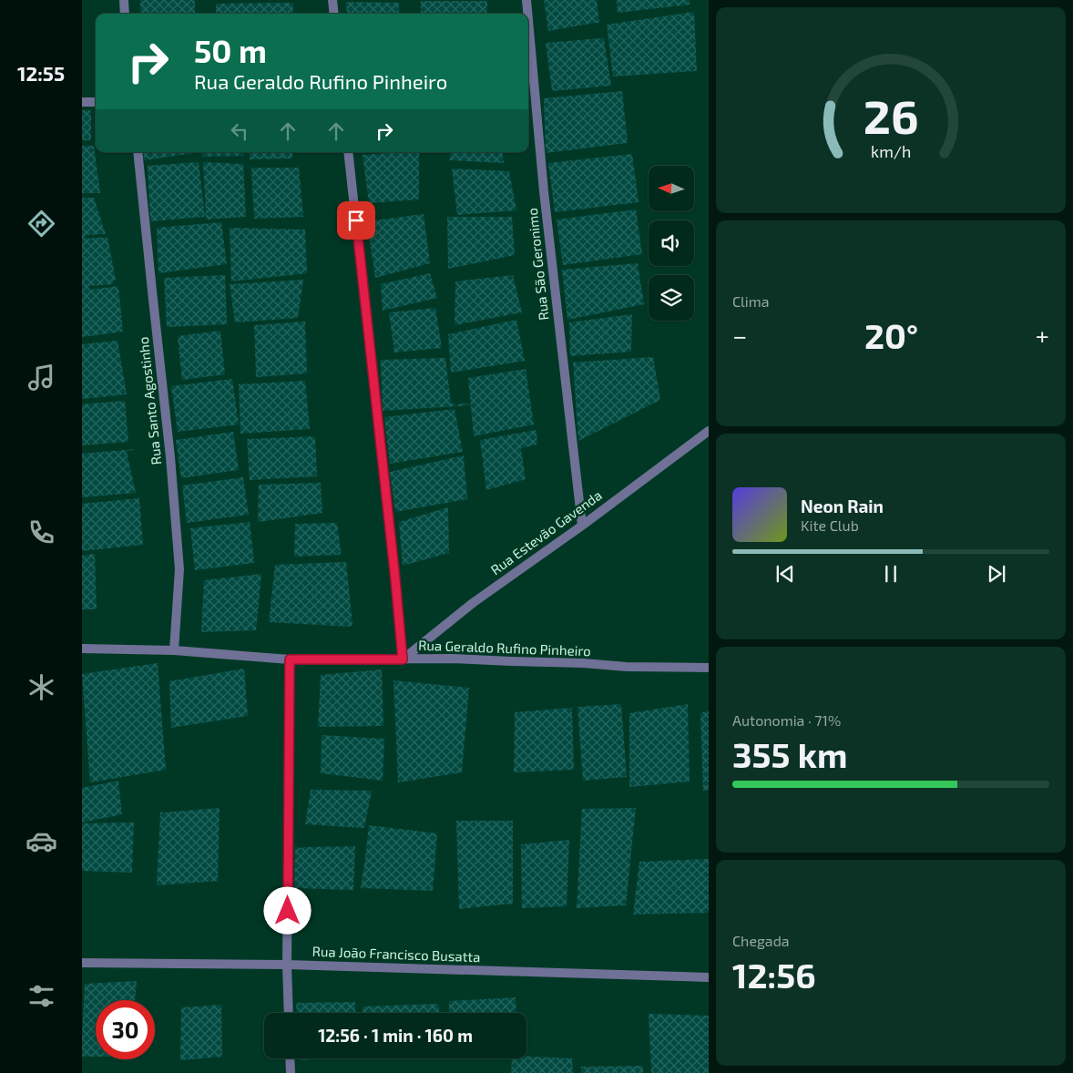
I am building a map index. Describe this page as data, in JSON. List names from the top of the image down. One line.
{"streets":{"street":["Rua São Geronimo","Rua Santo Agostinho","Rua Estevão Gavenda","Rua Geraldo Rufino Pinheiro","Rua João Francisco Busatta"]},"crossings":[["Rua São Geronimo","Rua Estevão Gavenda"],["Rua Santo Agostinho","Rua Geraldo Rufino Pinheiro"],["Rua Estevão Gavenda","Rua Geraldo Rufino Pinheiro"]],"north":"left","page":{"tabs":"12:55","turn":["50 m","Rua Geraldo Rufino Pinheiro"],"tile":["Clima",["Autonomia · 71%","355 km"],["Chegada","12:56"]],"heat":["−","20°","+"],"song":["Neon Rain","Kite Club"],"limit":"30","trip":"12:56 · 1 min · 160 m","gauge":["26","km/h"]}}
